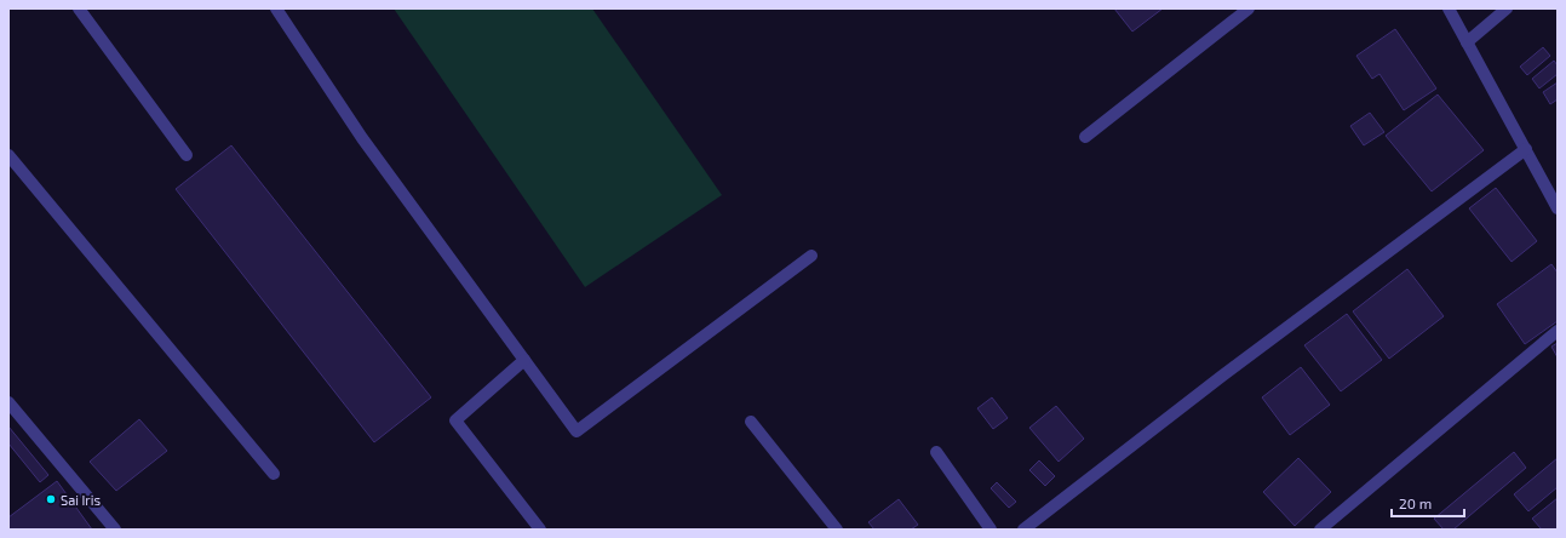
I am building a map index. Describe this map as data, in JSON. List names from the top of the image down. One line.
{"places":["Sai Iris"],"scale_bar":"20 m"}
